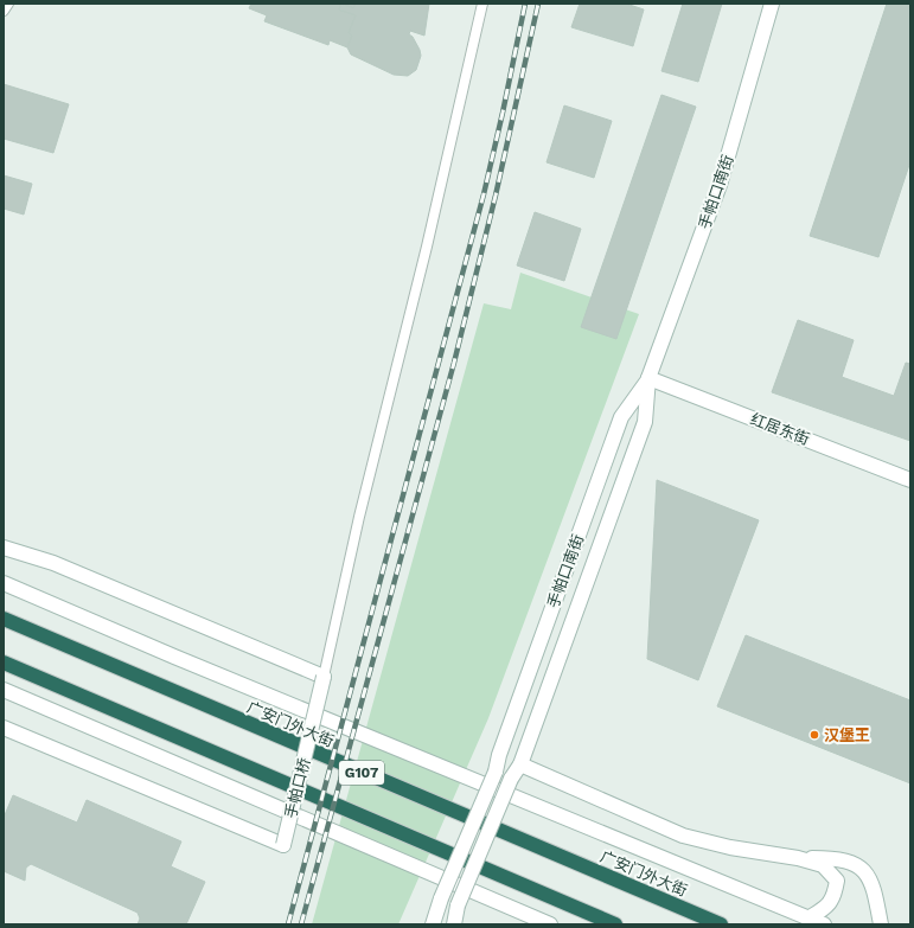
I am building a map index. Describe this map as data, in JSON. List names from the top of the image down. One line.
{"streets":{"highway":["广安门外大街","G107"],"street":["手帕口南街","红居东街","手帕口桥"]},"crossings":[["手帕口南街","红居东街"]],"places":["汉堡王"]}
